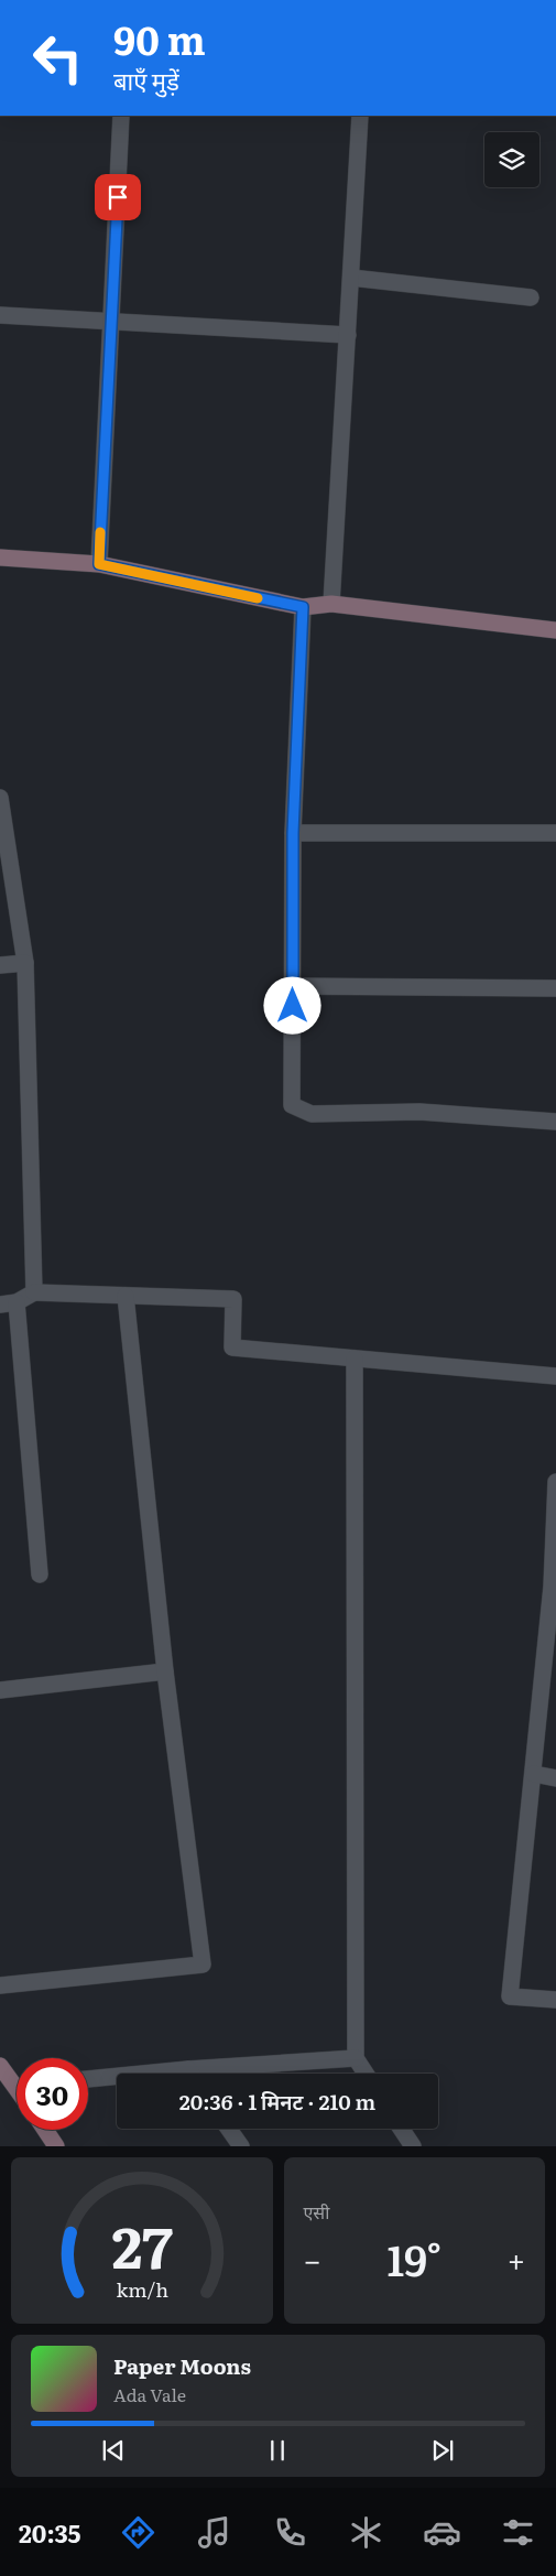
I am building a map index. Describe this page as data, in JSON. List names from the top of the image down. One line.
{"page":{"turn":["90 m","बाएँ मुड़ें"],"limit":"30","trip":"20:36 · 1 मिनट · 210 m","tile":"एसी","heat":["−","19°","+"],"song":["Paper Moons","Ada Vale"],"tabs":"20:35","gauge":["27","km/h"]}}
